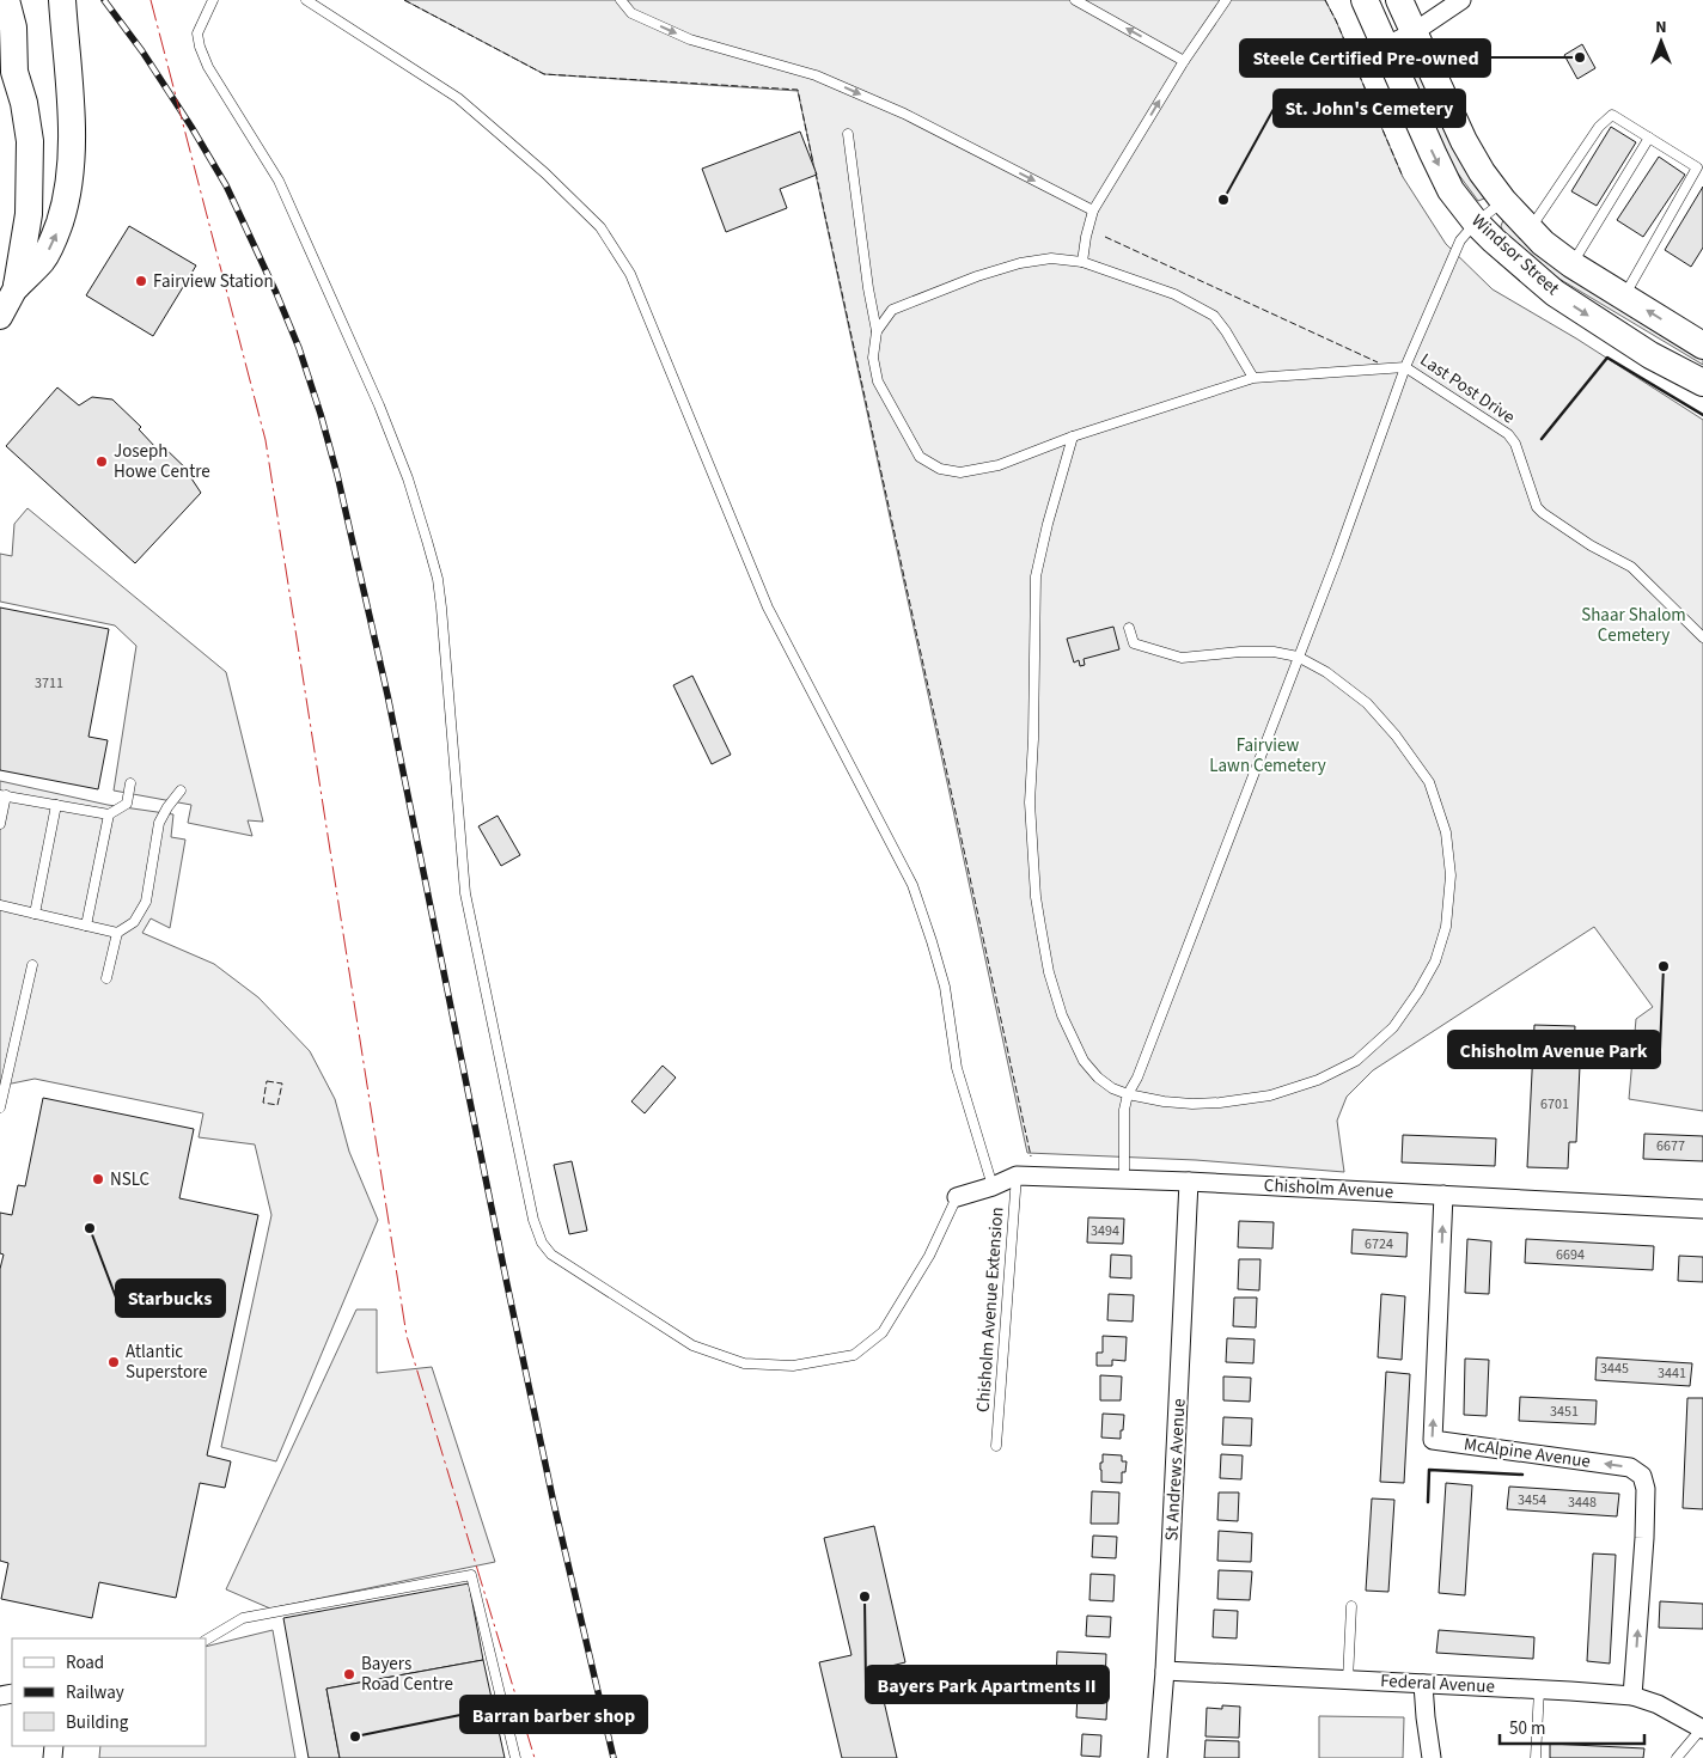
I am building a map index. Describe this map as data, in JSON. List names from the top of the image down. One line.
{"streets":{"main road":["Windsor Street"],"street":["Chisholm Avenue","McAlpine Avenue","St Andrews Avenue","Federal Avenue"],"lane":["Last Post Drive","Chisholm Avenue Extension"]},"crossings":[["Chisholm Avenue","Chisholm Avenue Extension"],["Chisholm Avenue","McAlpine Avenue"],["Chisholm Avenue","St Andrews Avenue"],["McAlpine Avenue","Federal Avenue"],["St Andrews Avenue","Federal Avenue"]],"parks":["Shaar Shalom Cemetery","Fairview Lawn Cemetery"],"places":["Steele Certified Pre-owned","St. John's Cemetery","Fairview Station","Joseph Howe Centre","Chisholm Avenue Park","NSLC","Starbucks","Atlantic Superstore","Bayers Park Apartments II","Bayers Road Centre","Barran barber shop"],"house_numbers":["3711","6701","6677","3494","6724","6694","3445","3441","3451","3454","3448"],"legend":["Road","Railway","Building"],"scale_bar":"50 m","north":"top"}
